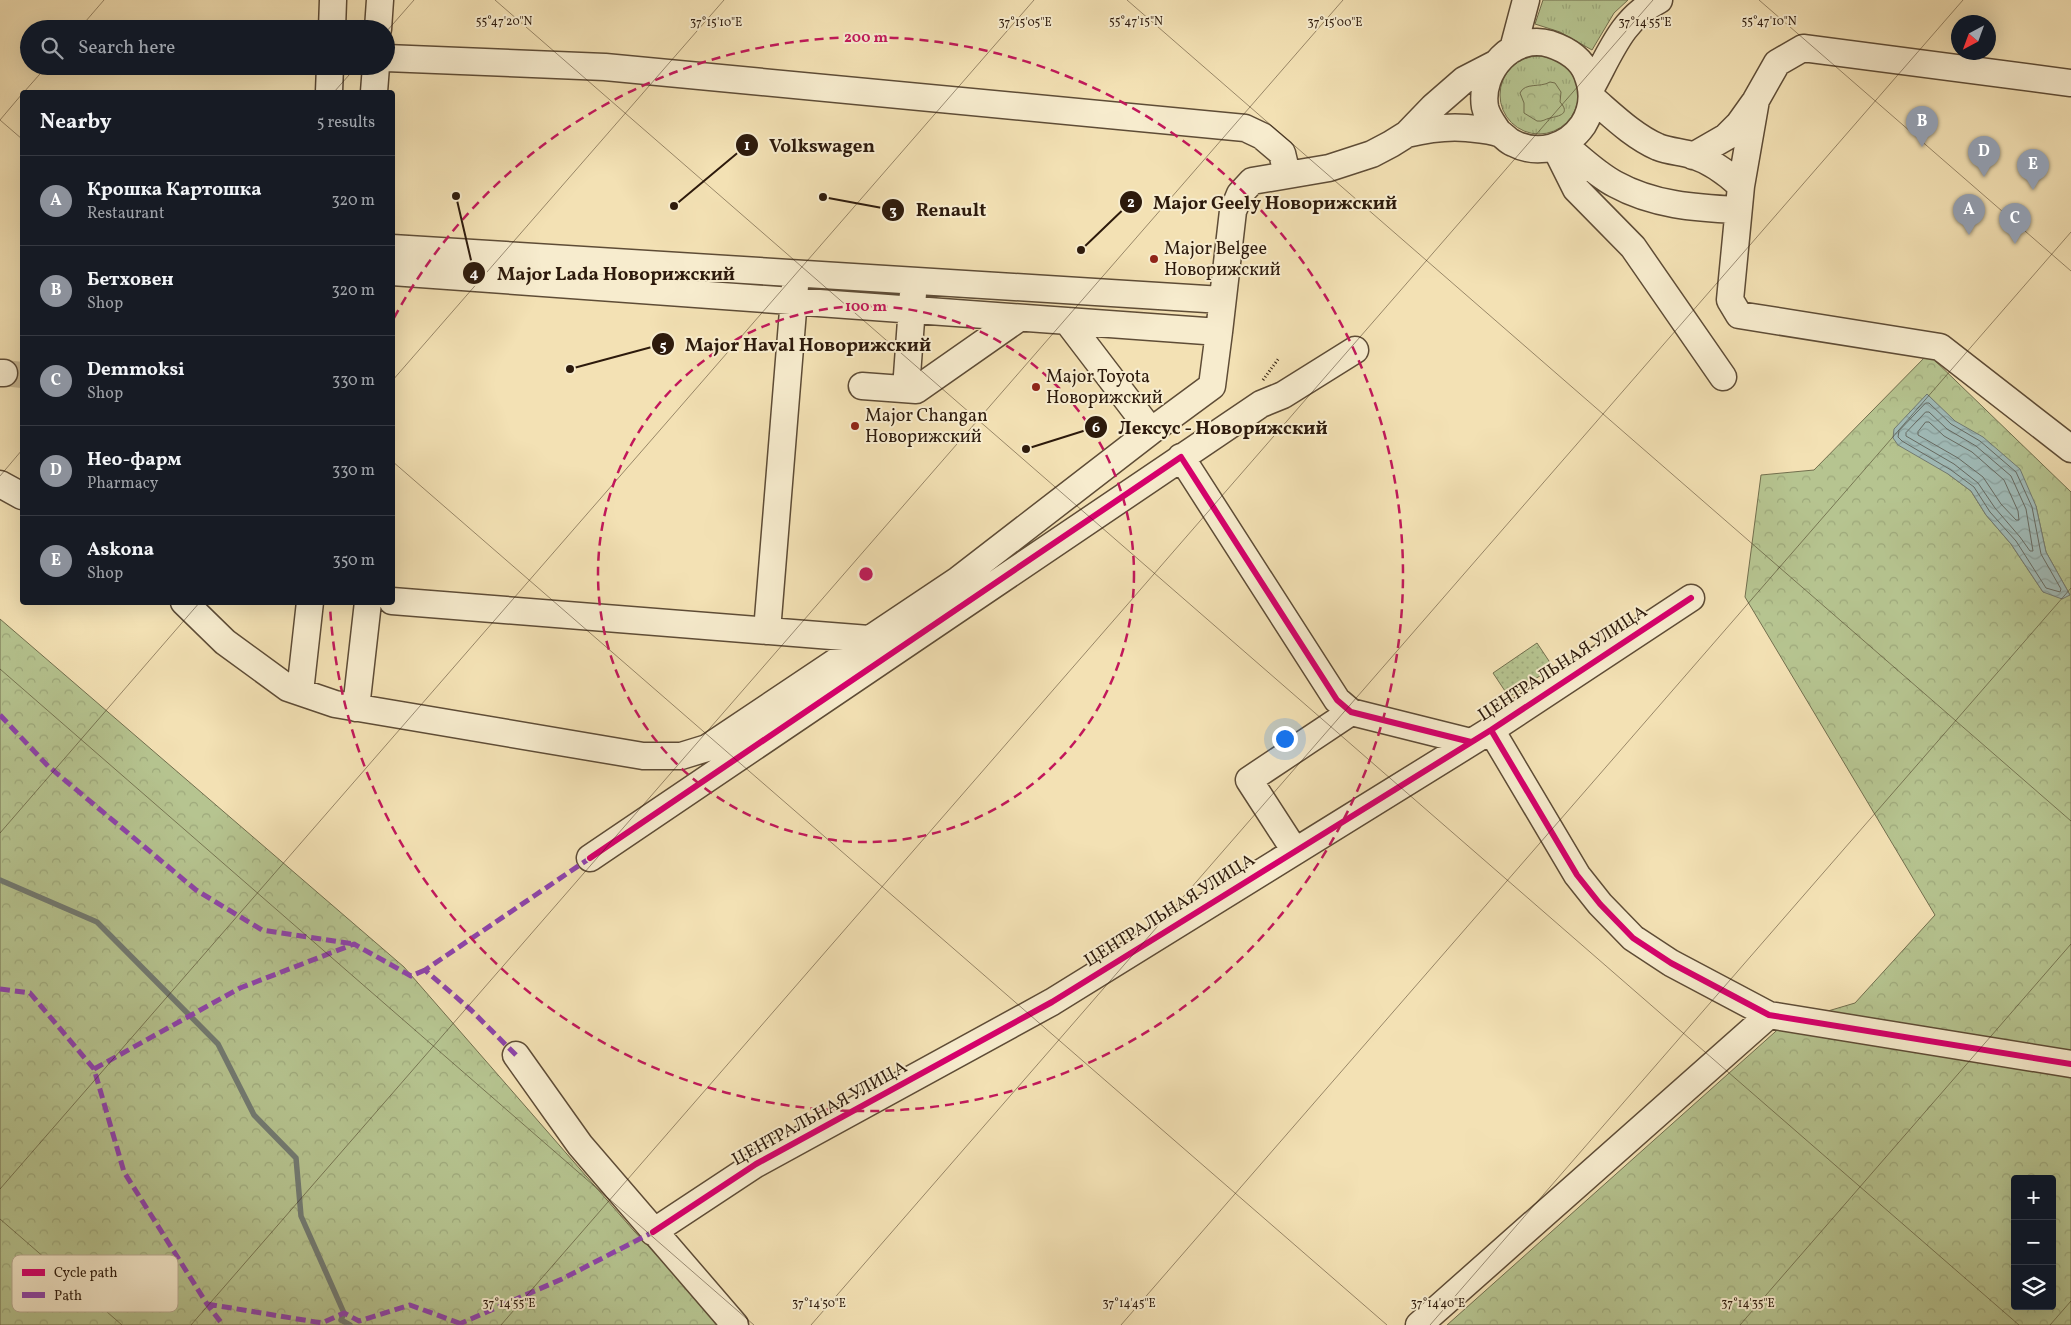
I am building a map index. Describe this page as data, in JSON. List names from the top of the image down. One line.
{"streets":{"street":["ЦЕНТРАЛЬНАЯ УЛИЦА"]},"places":["Major Lada Новорижский","Renault","Volkswagen","Major Geely Новорижский","Major Belgee Новорижский","Major Haval Новорижский","Major Toyota Новорижский","Major Changan Новорижский","Лексус - Новорижский"],"legend":["Cycle path","Path"],"north":"bottom left","page":{"search":"Search here","heading":["Nearby","5 results"],"pins":["B","D","E","A","C"],"list":[{"mark":"A","name":"Крошка Картошка","note":"Restaurant","value":"320 m"},{"mark":"B","name":"Бетховен","note":"Shop","value":"320 m"},{"mark":"C","name":"Demmoksi","note":"Shop","value":"330 m"},{"mark":"D","name":"Нео-фарм","note":"Pharmacy","value":"330 m"},{"mark":"E","name":"Askona","note":"Shop","value":"350 m"}],"map_buttons":["+","−"]},"coordinates":["55°47'15\"N","55°47'10\"N","55°47'20\"N","37°15'10\"E","37°15'05\"E","37°15'00\"E","37°14'55\"E","37°14'50\"E","37°14'45\"E","37°14'40\"E","37°14'35\"E"],"rings":["200 m","100 m"]}
